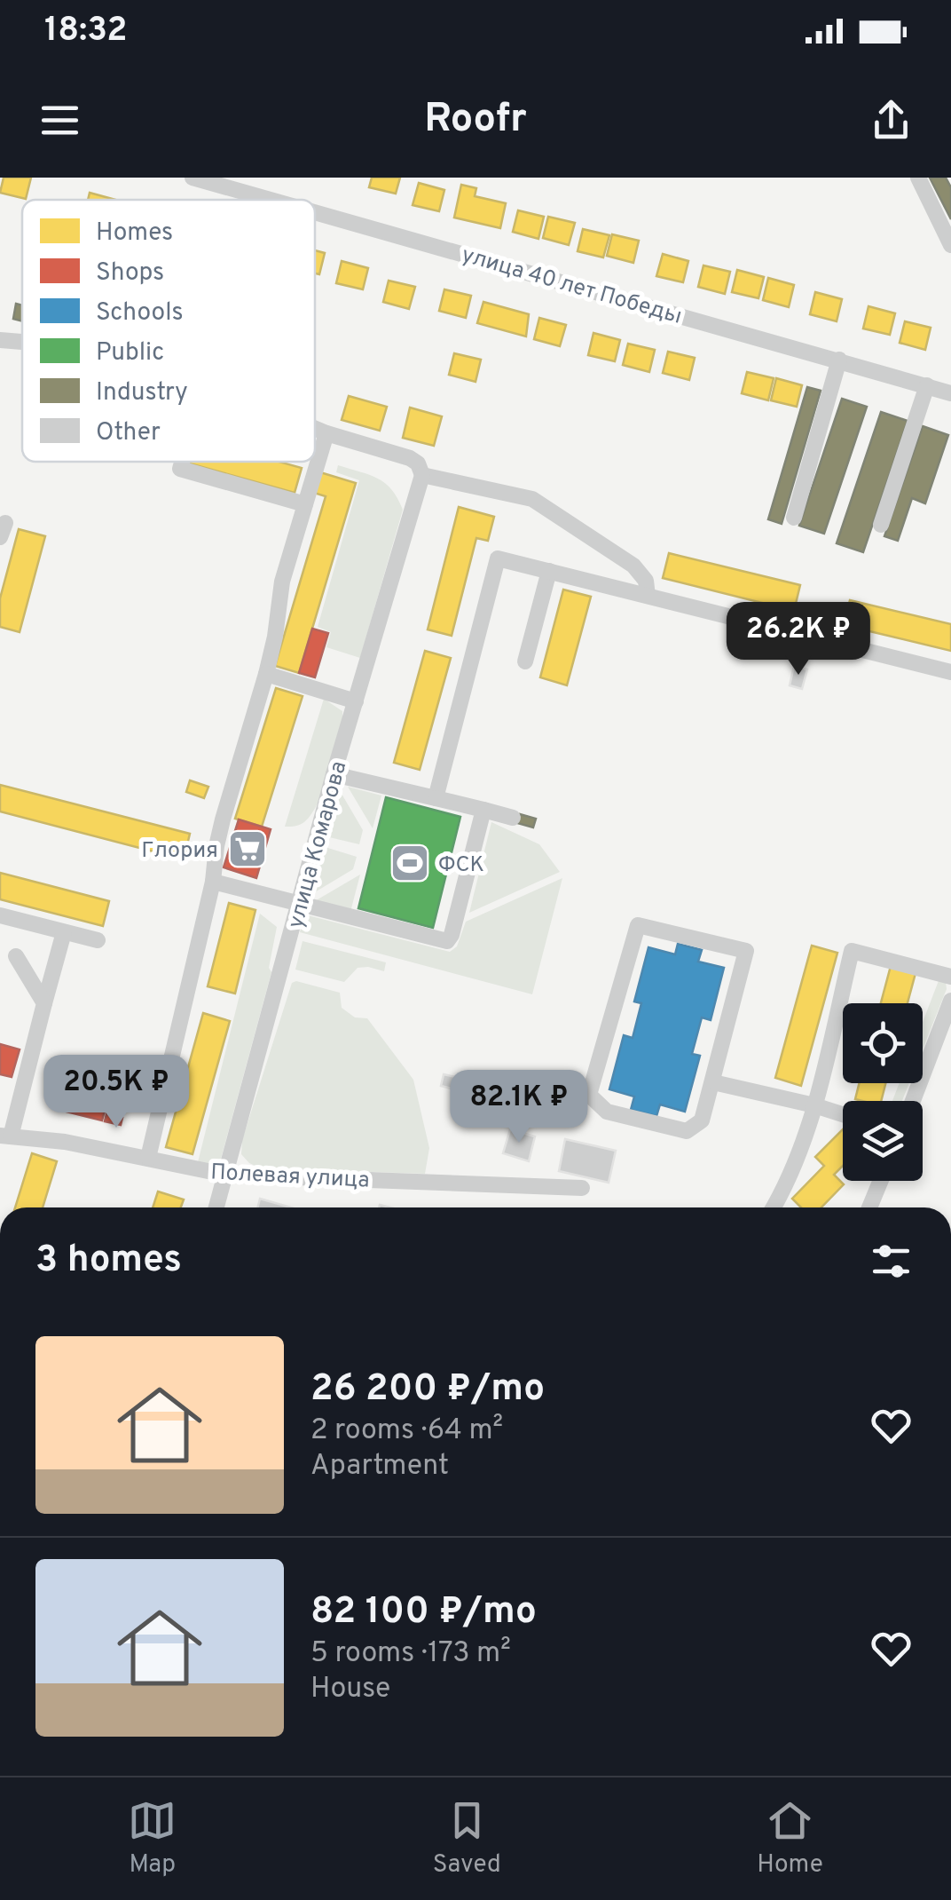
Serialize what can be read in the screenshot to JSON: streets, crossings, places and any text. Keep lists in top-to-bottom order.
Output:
{
  "streets": {
    "street": ["улица 40 лет Победы", "улица Комарова", "Полевая улица"]
  },
  "crossings": [
    ["улица Комарова", "Полевая улица"]
  ],
  "places": {
    "supermarket": ["Глория"],
    "sports": ["ФСК"]
  },
  "legend": [
    "Homes",
    "Shops",
    "Schools",
    "Public",
    "Industry",
    "Other"
  ],
  "page": {
    "status": "18:32",
    "header": "Roofr",
    "price": ["26.2K ₽", "20.5K ₽", "82.1K ₽"],
    "heading": "3 homes",
    "list": [
      {
        "name": "26 200 ₽/mo",
        "note": "2 rooms · 64 m² · Apartment"
      },
      {
        "name": "82 100 ₽/mo",
        "note": "5 rooms · 173 m² · House"
      }
    ],
    "tabs": ["Map", "Saved", "Home"]
  }
}
